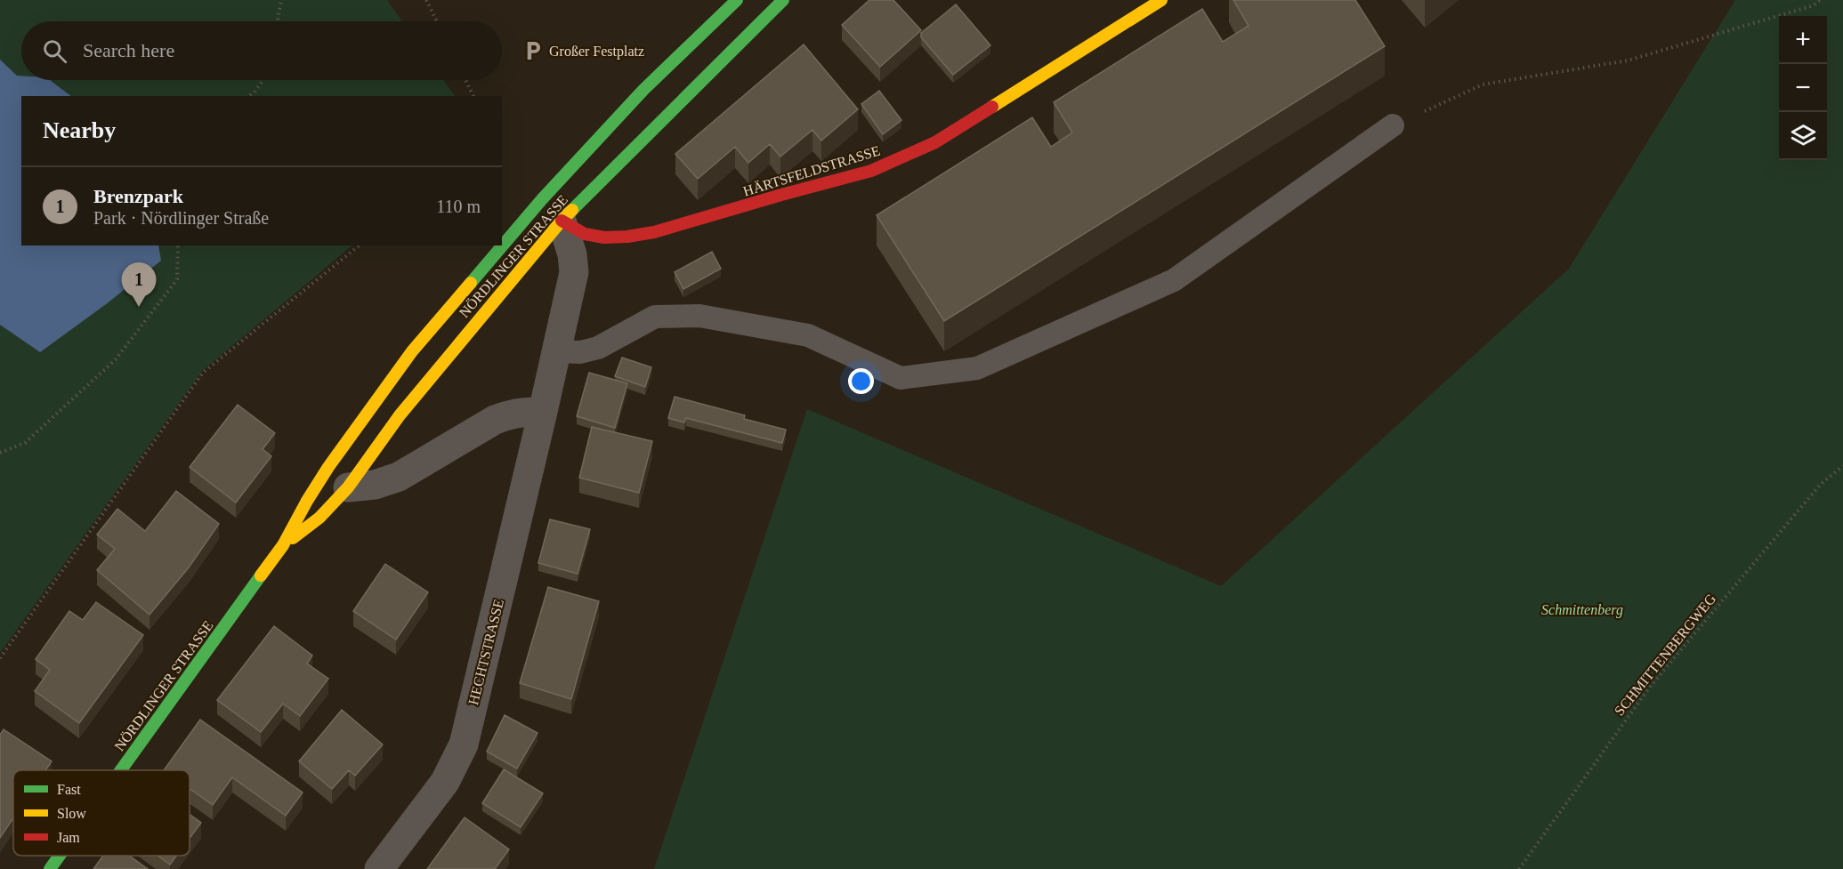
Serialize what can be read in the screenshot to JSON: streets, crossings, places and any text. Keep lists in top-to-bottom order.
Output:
{
  "streets": {
    "main road": ["HÄRTSFELDSTRASSE", "NÖRDLINGER STRASSE"],
    "street": ["HECHTSTRASSE"],
    "path": ["SCHMITTENBERGWEG"]
  },
  "crossings": [
    ["HÄRTSFELDSTRASSE", "NÖRDLINGER STRASSE"],
    ["HÄRTSFELDSTRASSE", "HECHTSTRASSE"],
    ["NÖRDLINGER STRASSE", "HECHTSTRASSE"]
  ],
  "parks": ["Schmittenberg"],
  "places": {
    "parking": ["Großer Festplatz"]
  },
  "legend": ["Fast", "Slow", "Jam"],
  "page": {
    "map_buttons": ["+", "−"],
    "search": "Search here",
    "heading": "Nearby",
    "list": [
      {
        "mark": "1",
        "name": "Brenzpark",
        "note": "Park · Nördlinger Straße",
        "value": "110 m"
      }
    ],
    "pins": "1"
  }
}
